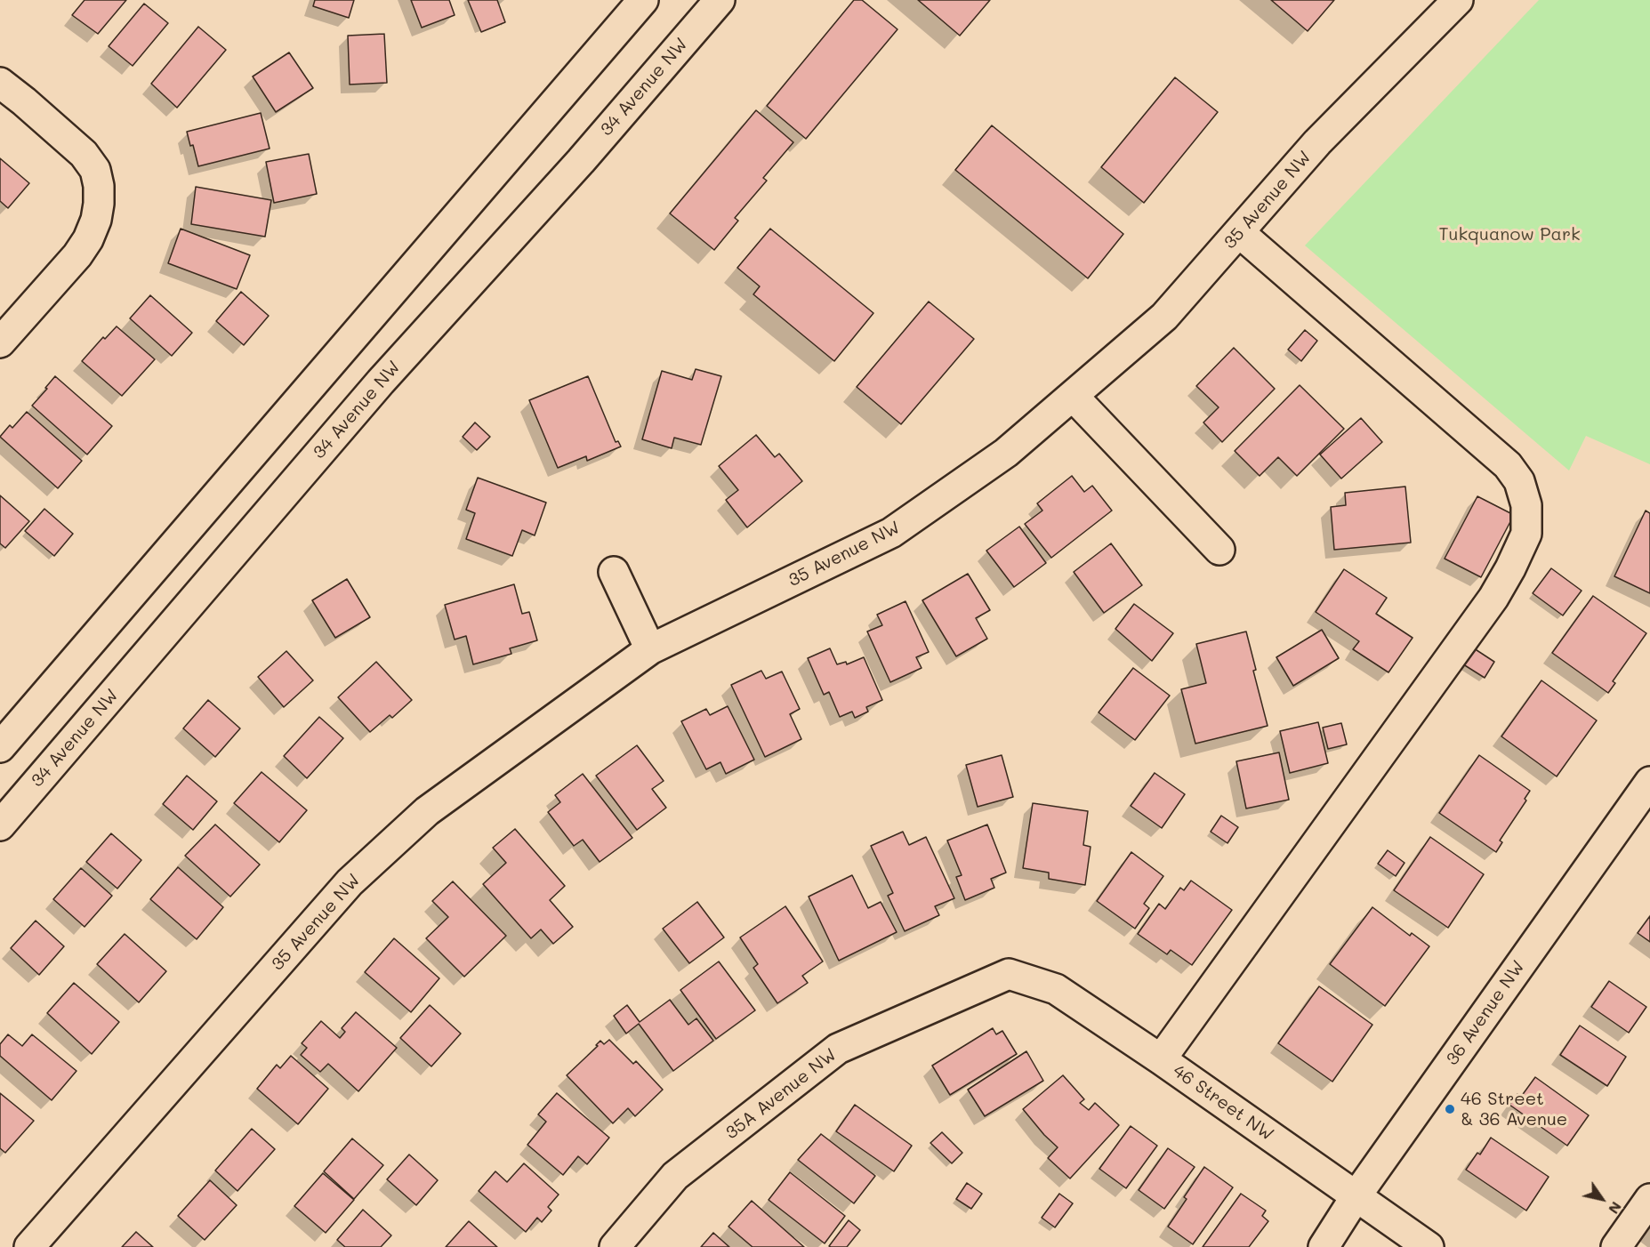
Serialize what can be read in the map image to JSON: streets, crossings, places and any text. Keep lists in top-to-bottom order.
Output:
{
  "streets": {
    "street": [
      "34 Avenue NW",
      "35 Avenue NW",
      "36 Avenue NW",
      "35A Avenue NW",
      "46 Street NW"
    ]
  },
  "crossings": [
    ["36 Avenue NW", "46 Street NW"],
    ["35A Avenue NW", "46 Street NW"]
  ],
  "parks": ["Tukquanow Park"],
  "places": ["46 Street & 36 Avenue"],
  "north": "bottom right"
}
